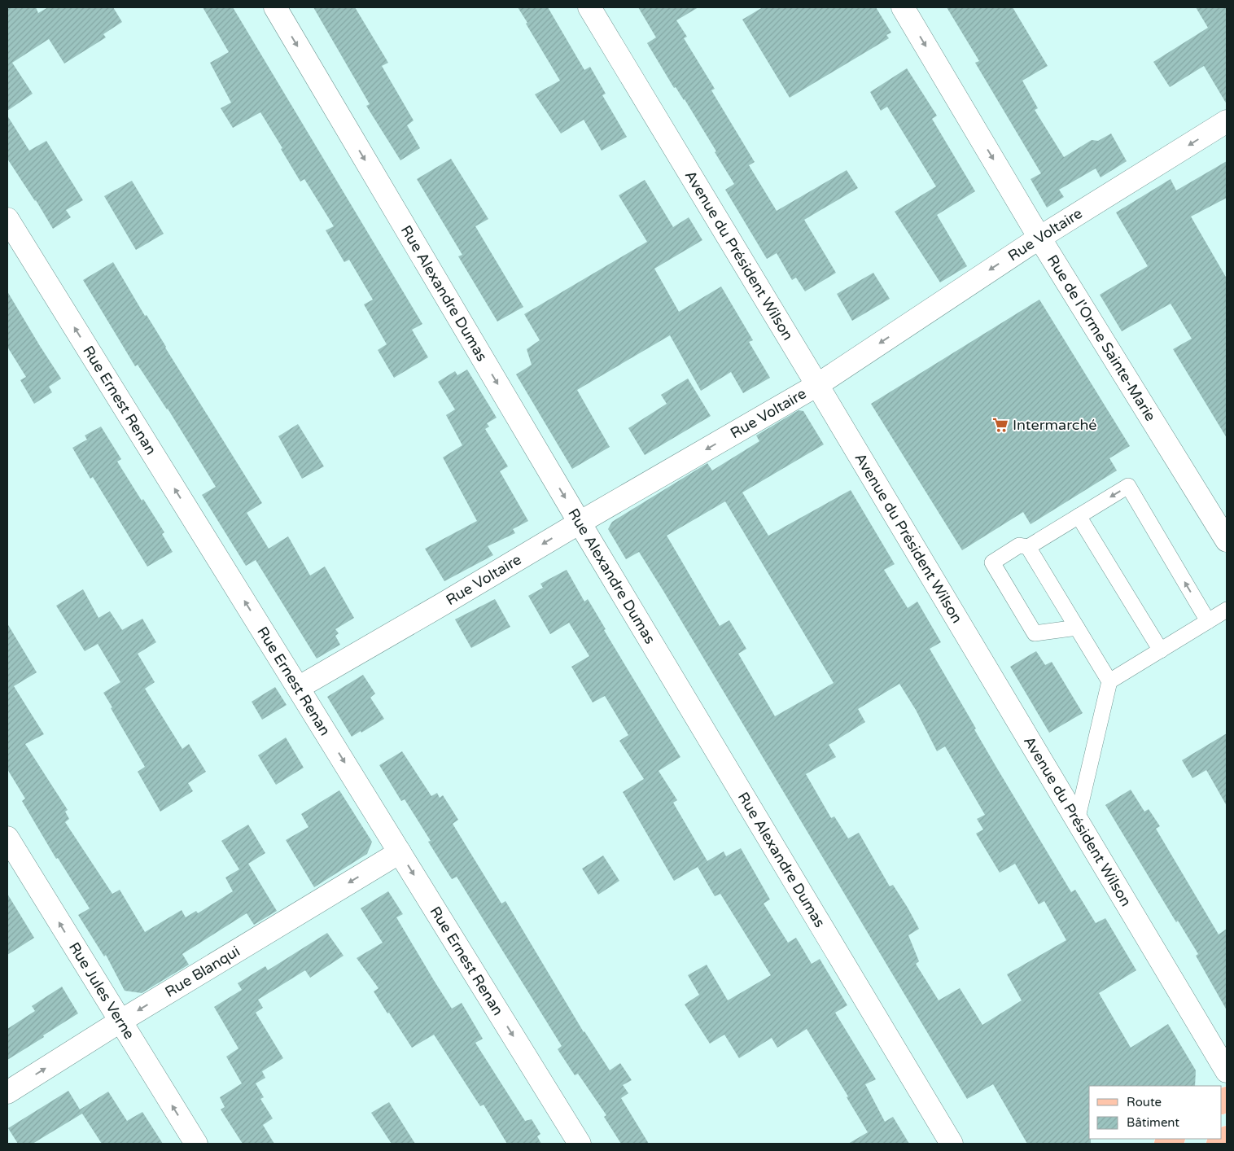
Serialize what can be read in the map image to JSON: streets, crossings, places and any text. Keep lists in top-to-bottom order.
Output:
{
  "streets": {
    "street": [
      "Rue Voltaire",
      "Avenue du Président Wilson",
      "Rue Alexandre Dumas",
      "Rue de l'Orme Sainte-Marie",
      "Rue Ernest Renan",
      "Rue Blanqui",
      "Rue Jules Verne"
    ]
  },
  "crossings": [
    ["Rue Voltaire", "Avenue du Président Wilson"],
    ["Rue Voltaire", "Rue Alexandre Dumas"],
    ["Rue Voltaire", "Rue de l'Orme Sainte-Marie"],
    ["Rue Voltaire", "Rue Ernest Renan"],
    ["Rue Ernest Renan", "Rue Blanqui"],
    ["Rue Blanqui", "Rue Jules Verne"]
  ],
  "one_way": [
    "Rue Voltaire",
    "Rue Alexandre Dumas",
    "Rue de l'Orme Sainte-Marie",
    "Rue Jules Verne"
  ],
  "places": {
    "supermarket": ["Intermarché"]
  },
  "legend": ["Route", "Bâtiment"]
}
